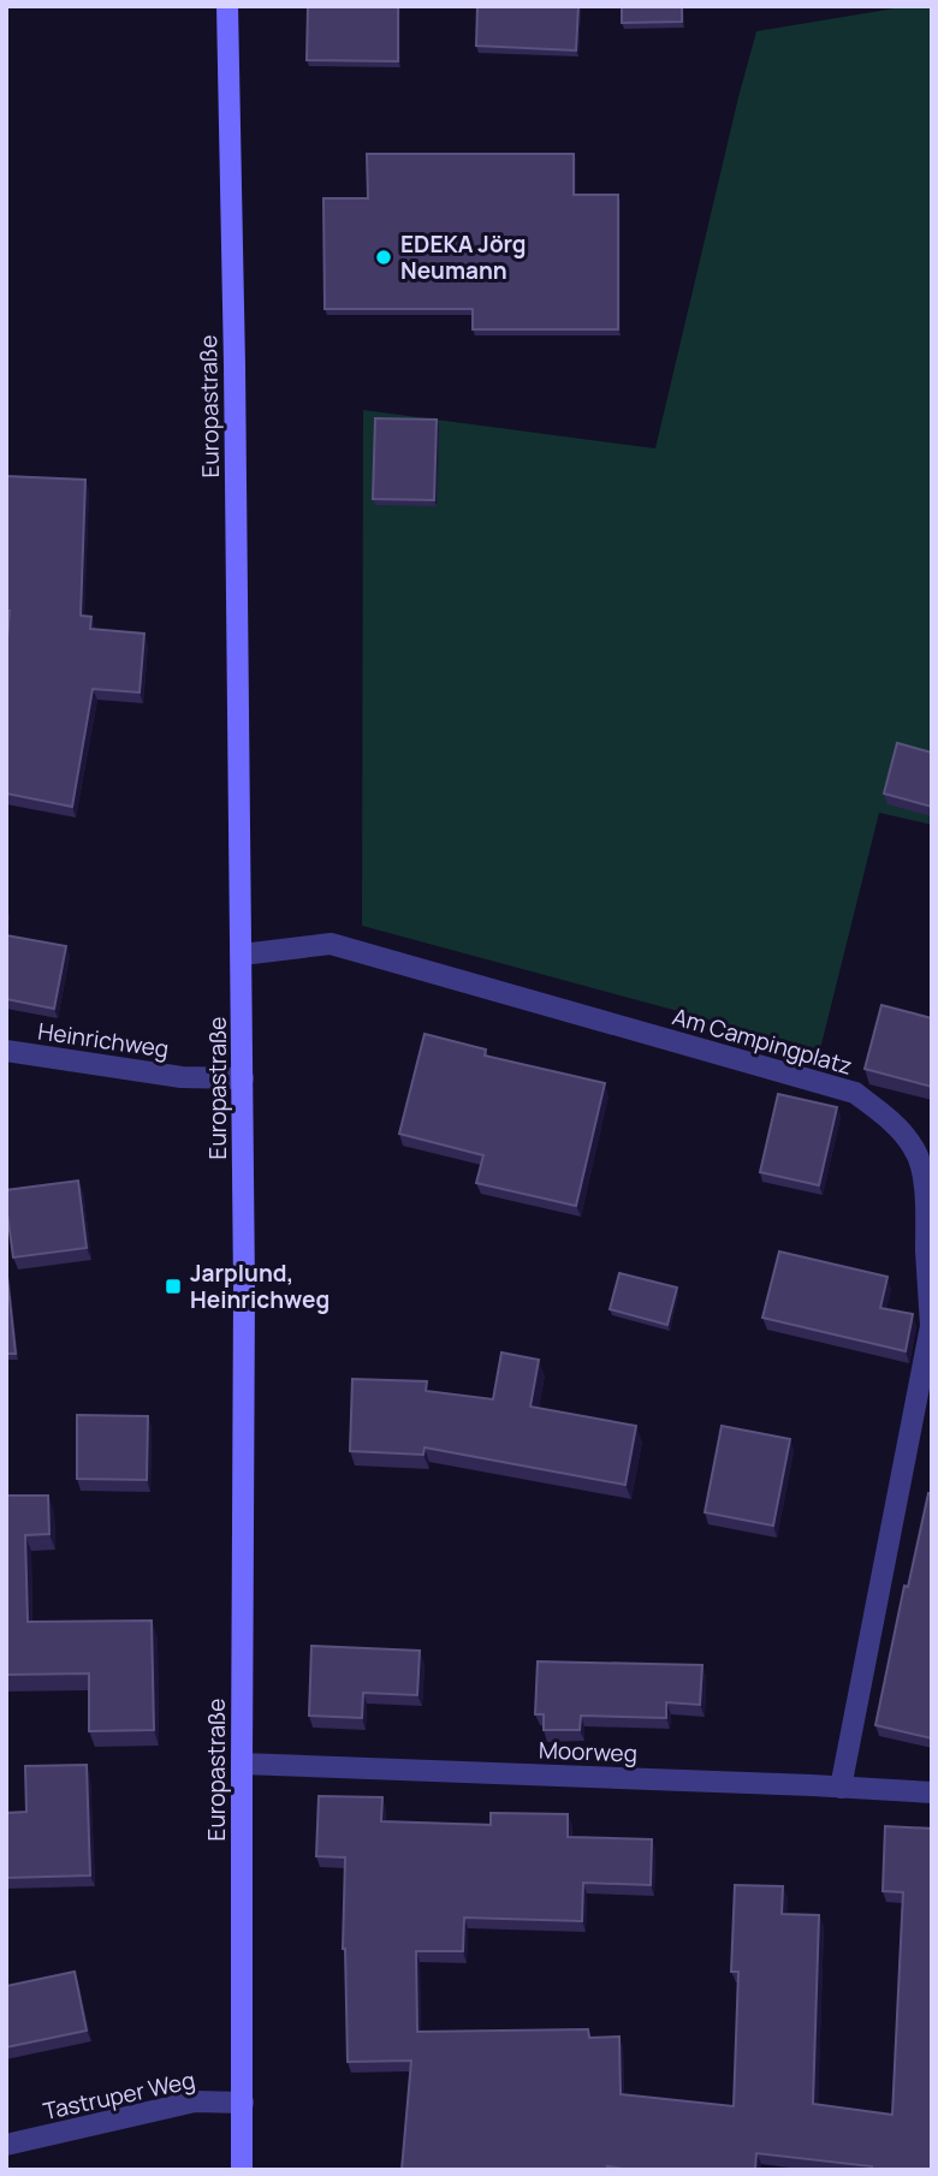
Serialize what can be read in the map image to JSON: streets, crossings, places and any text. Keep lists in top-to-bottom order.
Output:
{
  "streets": {
    "main road": ["Europastraße"],
    "street": [
      "Heinrichweg",
      "Am Campingplatz",
      "Moorweg",
      "Tastruper Weg"
    ]
  },
  "crossings": [
    ["Europastraße", "Heinrichweg"],
    ["Europastraße", "Am Campingplatz"],
    ["Europastraße", "Moorweg"],
    ["Europastraße", "Tastruper Weg"],
    ["Am Campingplatz", "Moorweg"]
  ],
  "places": {
    "other": ["EDEKA Jörg Neumann"],
    "transit": ["Jarplund, Heinrichweg"]
  }
}
